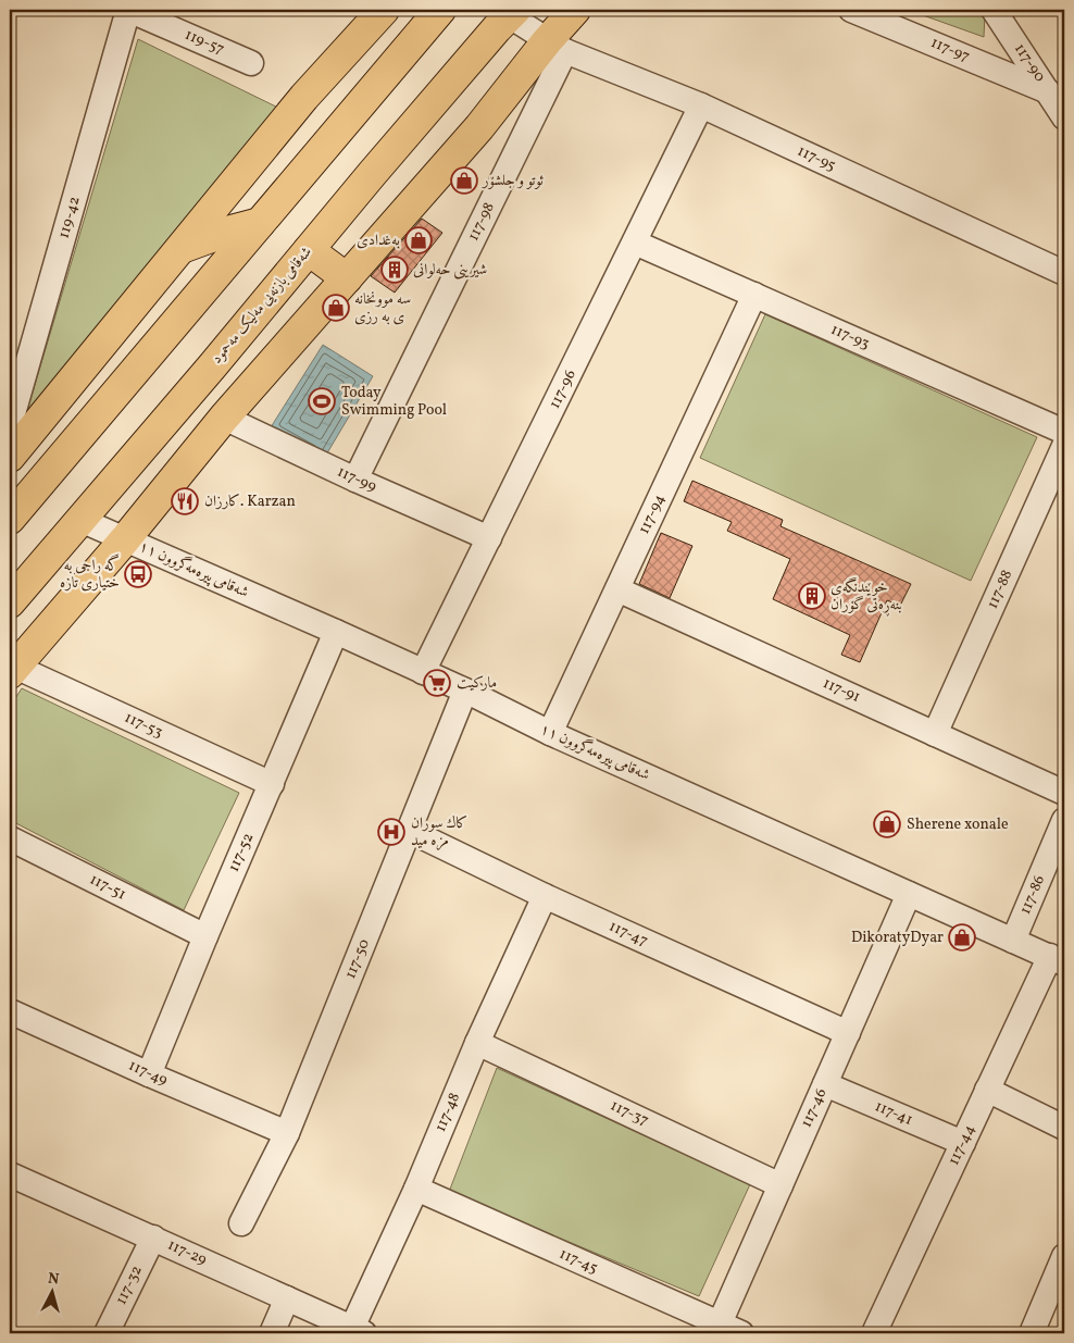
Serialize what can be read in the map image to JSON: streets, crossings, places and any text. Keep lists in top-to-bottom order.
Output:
{
  "streets": {
    "main road": ["شەقامی بازنەیی مەلیک مەحمود"],
    "street": [
      "119-57",
      "117-97",
      "117-90",
      "117-95",
      "119-42",
      "117-98",
      "117-93",
      "117-96",
      "117-99",
      "117-94",
      "شەقامی پیرەمەگروون ١١",
      "117-88",
      "117-91",
      "117-53",
      "117-52",
      "117-51",
      "117-86",
      "117-47",
      "117-50",
      "117-49",
      "117-46",
      "117-48",
      "117-37",
      "117-41",
      "117-44",
      "117-29",
      "117-45",
      "117-32"
    ]
  },
  "crossings": [
    ["119-57", "119-42"],
    ["117-97", "117-90"],
    ["117-95", "117-98"],
    ["117-95", "117-96"],
    ["117-98", "117-99"],
    ["شەقامی بازنەیی مەلیک مەحمود", "شەقامی پیرەمەگروون ١١"],
    ["117-93", "117-96"],
    ["117-93", "117-94"],
    ["117-96", "117-99"],
    ["117-96", "شەقامی پیرەمەگروون ١١"],
    ["117-94", "شەقامی پیرەمەگروون ١١"],
    ["117-94", "117-91"],
    ["شەقامی پیرەمەگروون ١١", "117-52"],
    ["شەقامی پیرەمەگروون ١١", "117-86"],
    ["شەقامی پیرەمەگروون ١١", "117-50"],
    ["شەقامی پیرەمەگروون ١١", "117-46"],
    ["شەقامی پیرەمەگروون ١١", "117-44"],
    ["117-88", "117-91"],
    ["117-53", "117-52"],
    ["117-52", "117-51"],
    ["117-52", "117-49"],
    ["117-47", "117-50"],
    ["117-47", "117-46"],
    ["117-47", "117-48"],
    ["117-50", "117-49"],
    ["117-46", "117-37"],
    ["117-46", "117-41"],
    ["117-46", "117-45"],
    ["117-48", "117-37"],
    ["117-48", "117-29"],
    ["117-48", "117-45"],
    ["117-41", "117-44"],
    ["117-29", "117-32"]
  ],
  "places": {
    "shop": [
      "ئوتو و جلشۆر",
      "بەغدادی",
      "سه موونخانه ی به رزی",
      "Sherene xonale",
      "DikoratyDyar"
    ],
    "building": ["شیرینی ‌حەلوانی", "خوێندنگەی بنەڕەتی گۆران"],
    "sports": ["Today Swimming Pool"],
    "restaurant": ["کارزان. Karzan"],
    "bus stop": ["گه راجی به ختيارى تازه"],
    "supermarket": ["ماركيت"],
    "hospital": ["كاك سوران مزه ميد"]
  },
  "north": "top"
}
